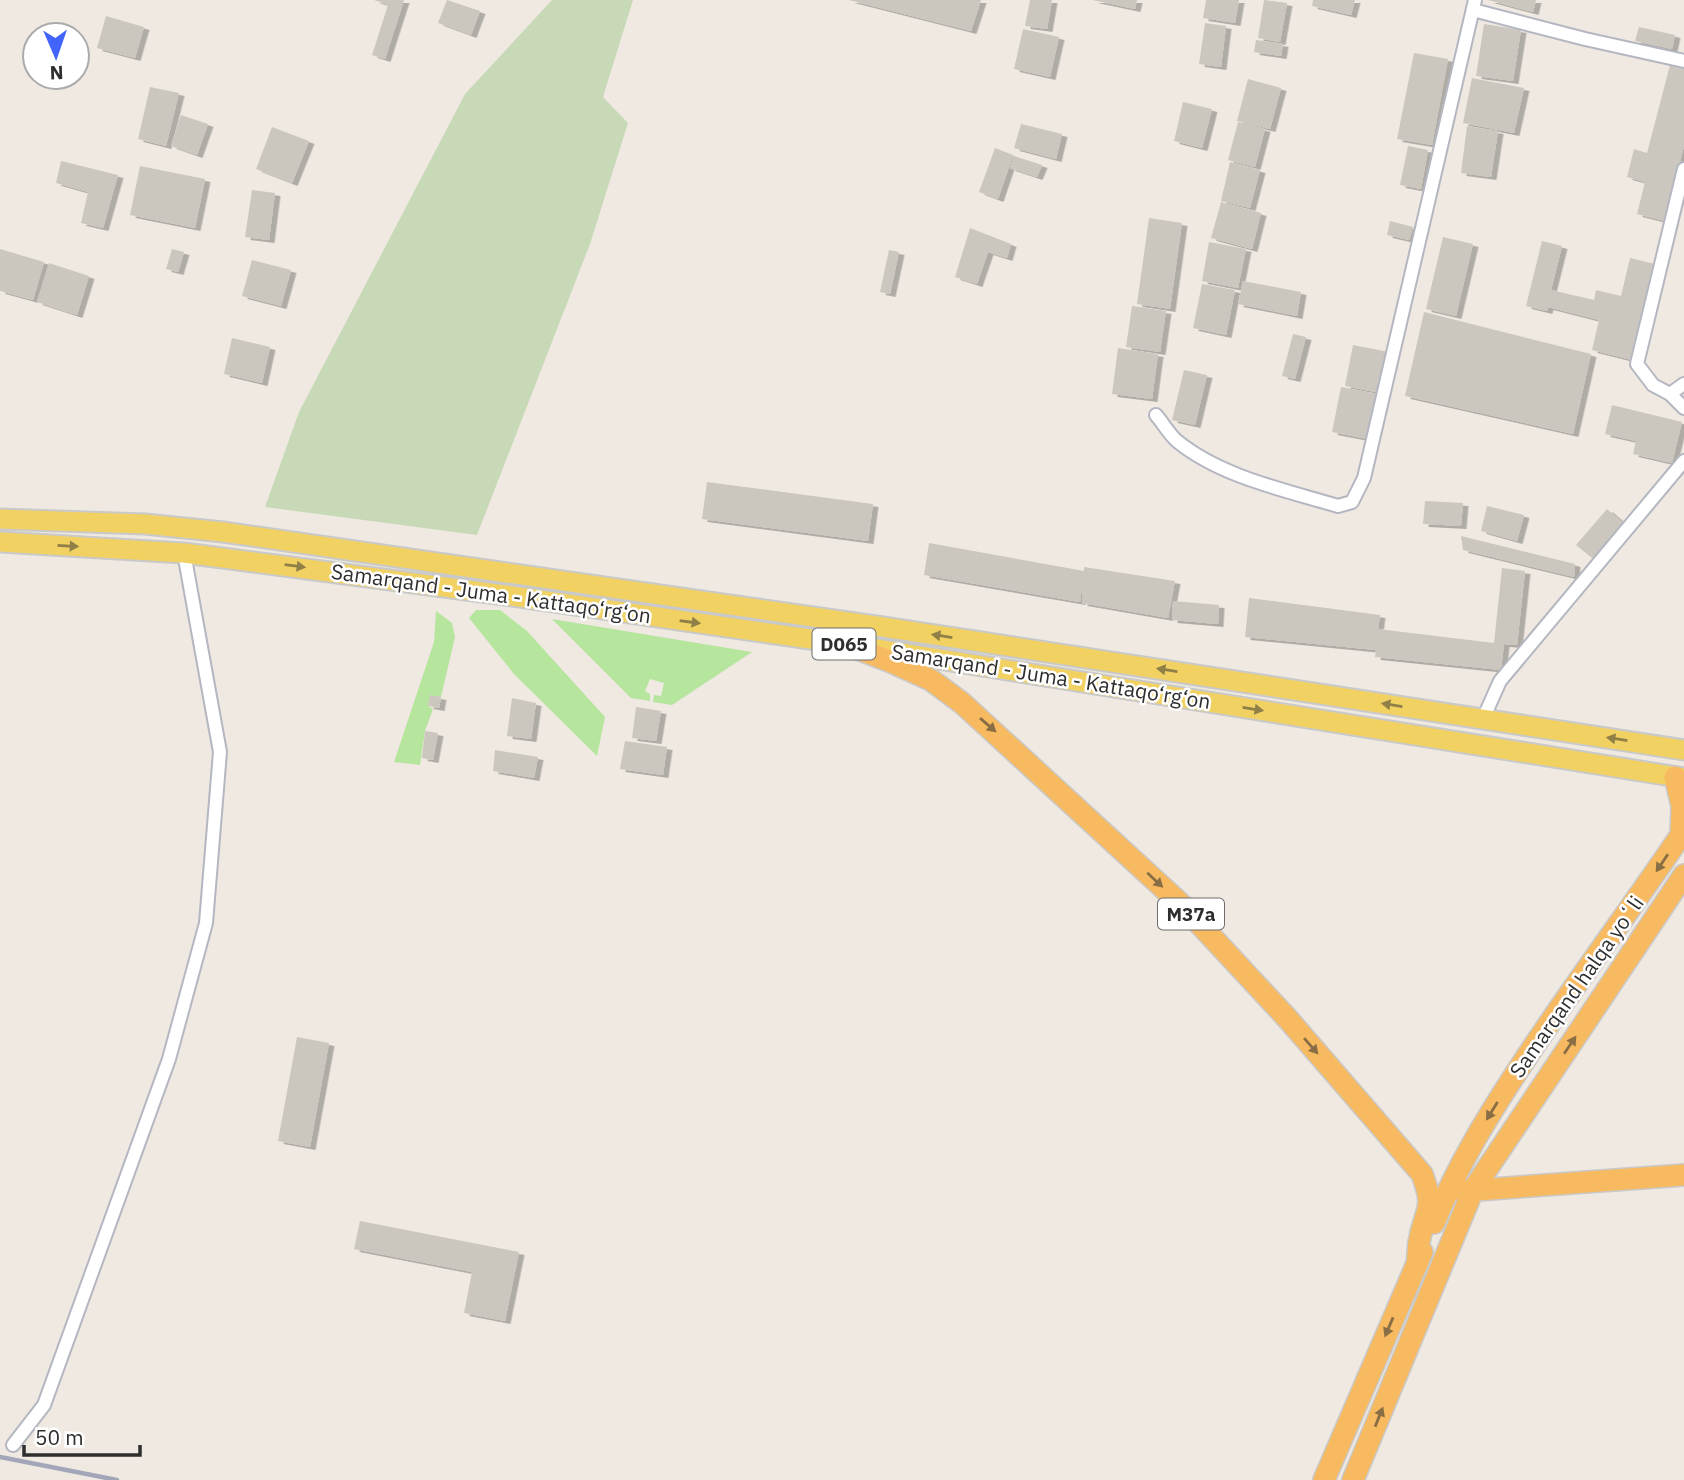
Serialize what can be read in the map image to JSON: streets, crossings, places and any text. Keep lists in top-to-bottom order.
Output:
{
  "streets": {
    "highway": ["M37a", "Samarqand halqa yoʻli"],
    "main road": ["Samarqand - Juma - Kattaqo‘rg‘on", "D065"]
  },
  "crossings": [
    ["Samarqand - Juma - Kattaqo‘rg‘on", "M37a"],
    ["Samarqand - Juma - Kattaqo‘rg‘on", "Samarqand halqa yoʻli"],
    ["M37a", "Samarqand halqa yoʻli"]
  ],
  "scale_bar": "50 m",
  "north": "bottom"
}
